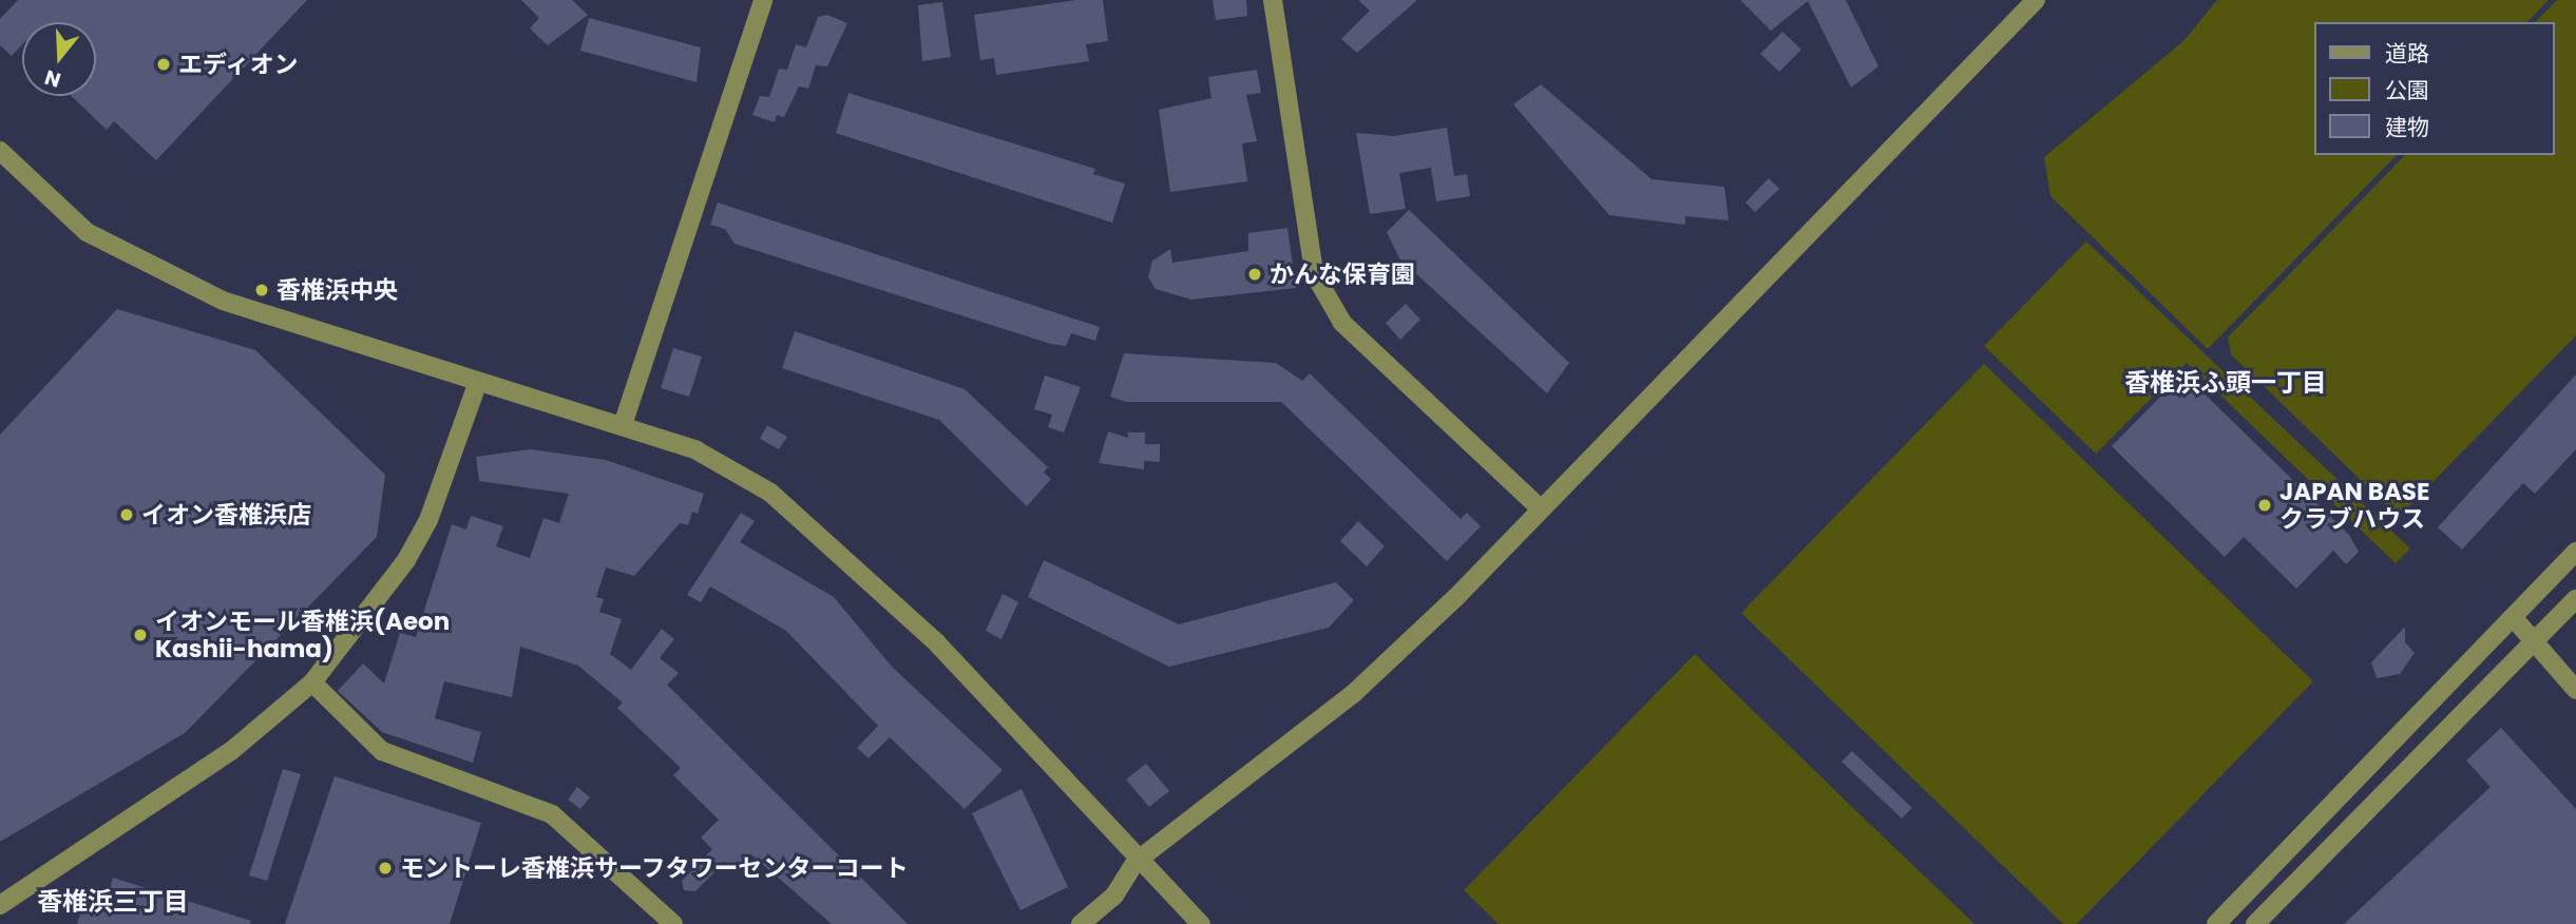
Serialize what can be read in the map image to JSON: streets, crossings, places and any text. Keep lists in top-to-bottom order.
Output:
{
  "districts": ["香椎浜ふ頭一丁目", "香椎浜三丁目"],
  "places": [
    "エディオン",
    "かんな保育園",
    "香椎浜中央",
    "JAPAN BASE クラブハウス",
    "イオン香椎浜店",
    "イオンモール香椎浜(Aeon Kashii-hama)",
    "モントーレ香椎浜サーフタワーセンターコート"
  ],
  "legend": ["道路", "公園", "建物"],
  "north": "bottom"
}
